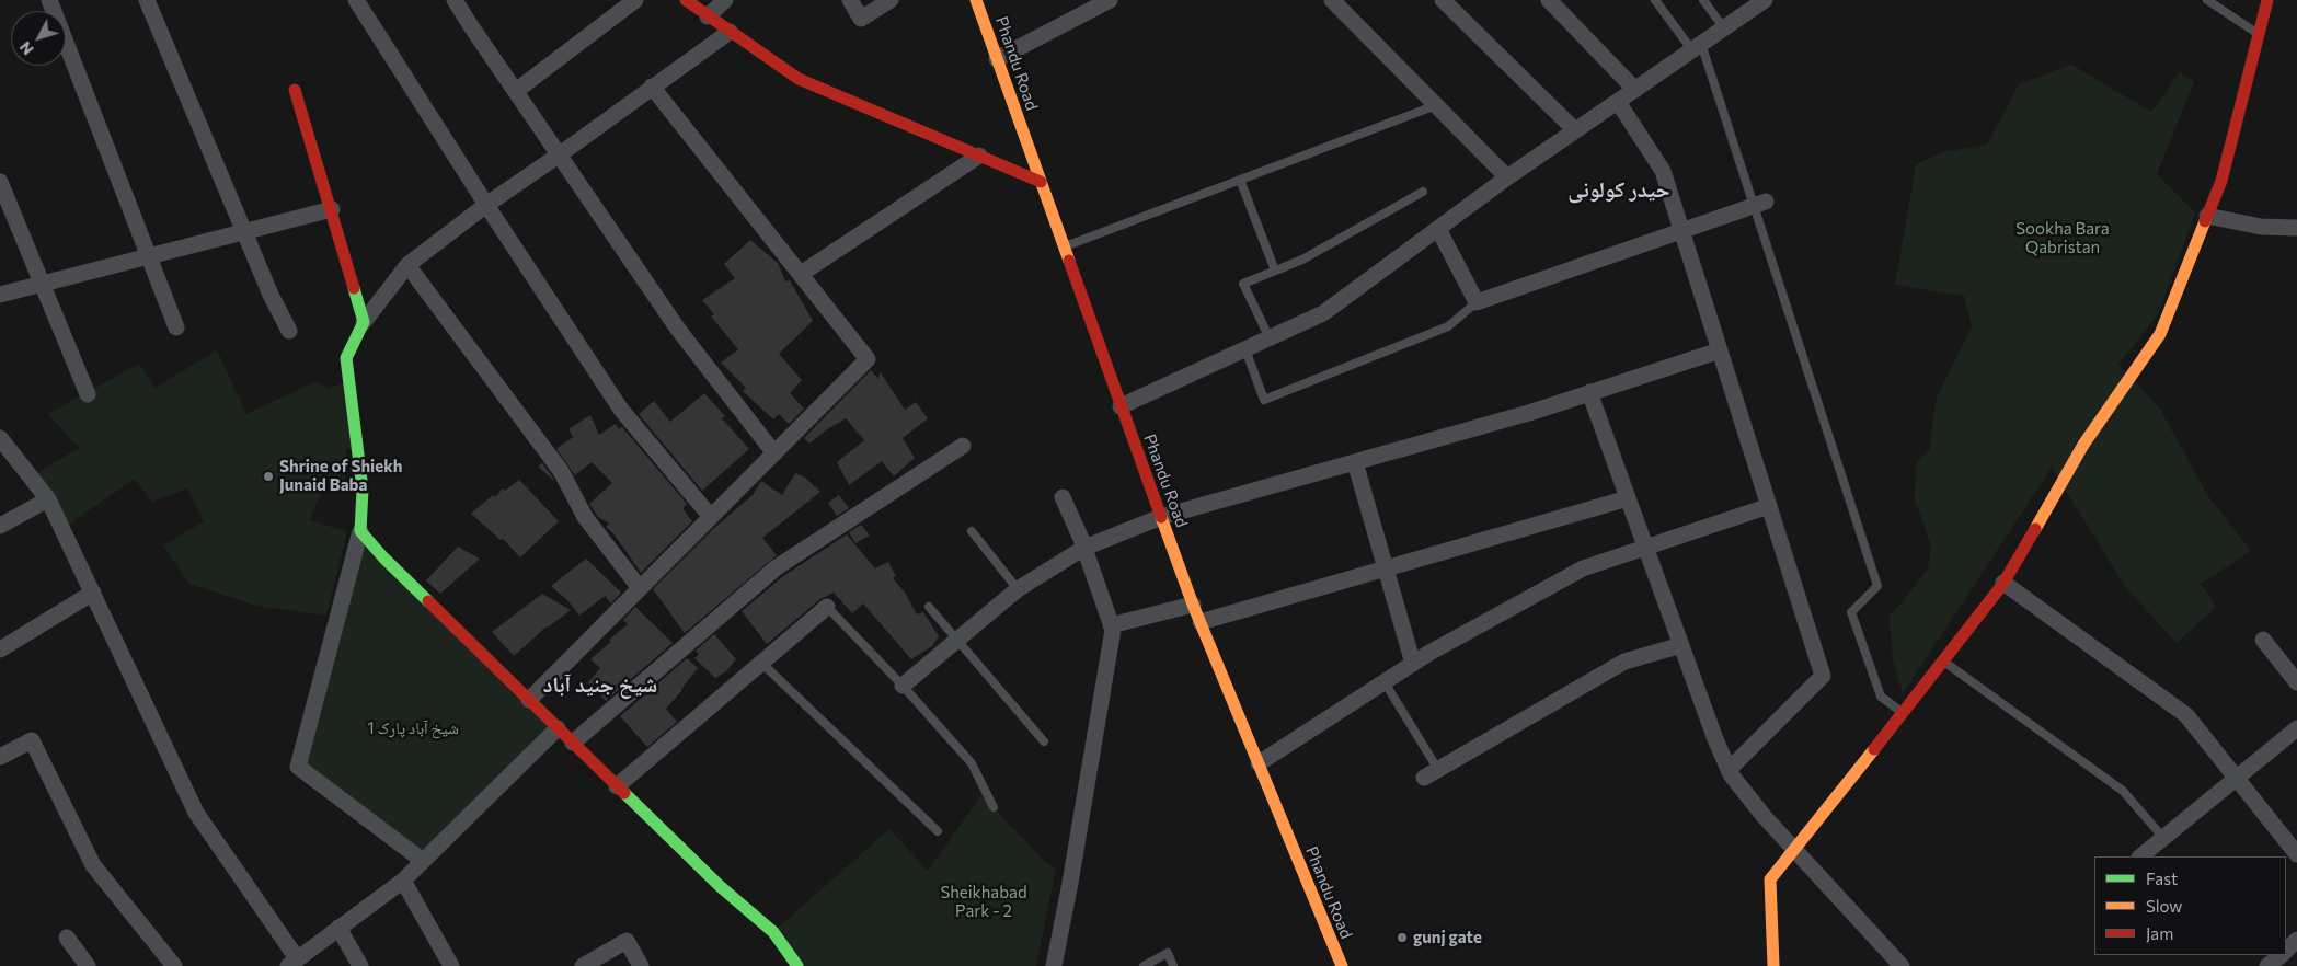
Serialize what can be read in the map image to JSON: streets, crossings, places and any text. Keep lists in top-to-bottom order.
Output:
{
  "streets": {
    "main road": ["Phandu Road"]
  },
  "districts": ["حیدر کولونی", "شیخ جنید آباد"],
  "parks": ["Sookha Bara Qabristan", "شیخ آباد پارک 1", "Sheikhabad Park - 2"],
  "places": ["Shrine of Shiekh Junaid Baba", "gunj gate"],
  "legend": ["Fast", "Slow", "Jam"],
  "north": "bottom left"
}
